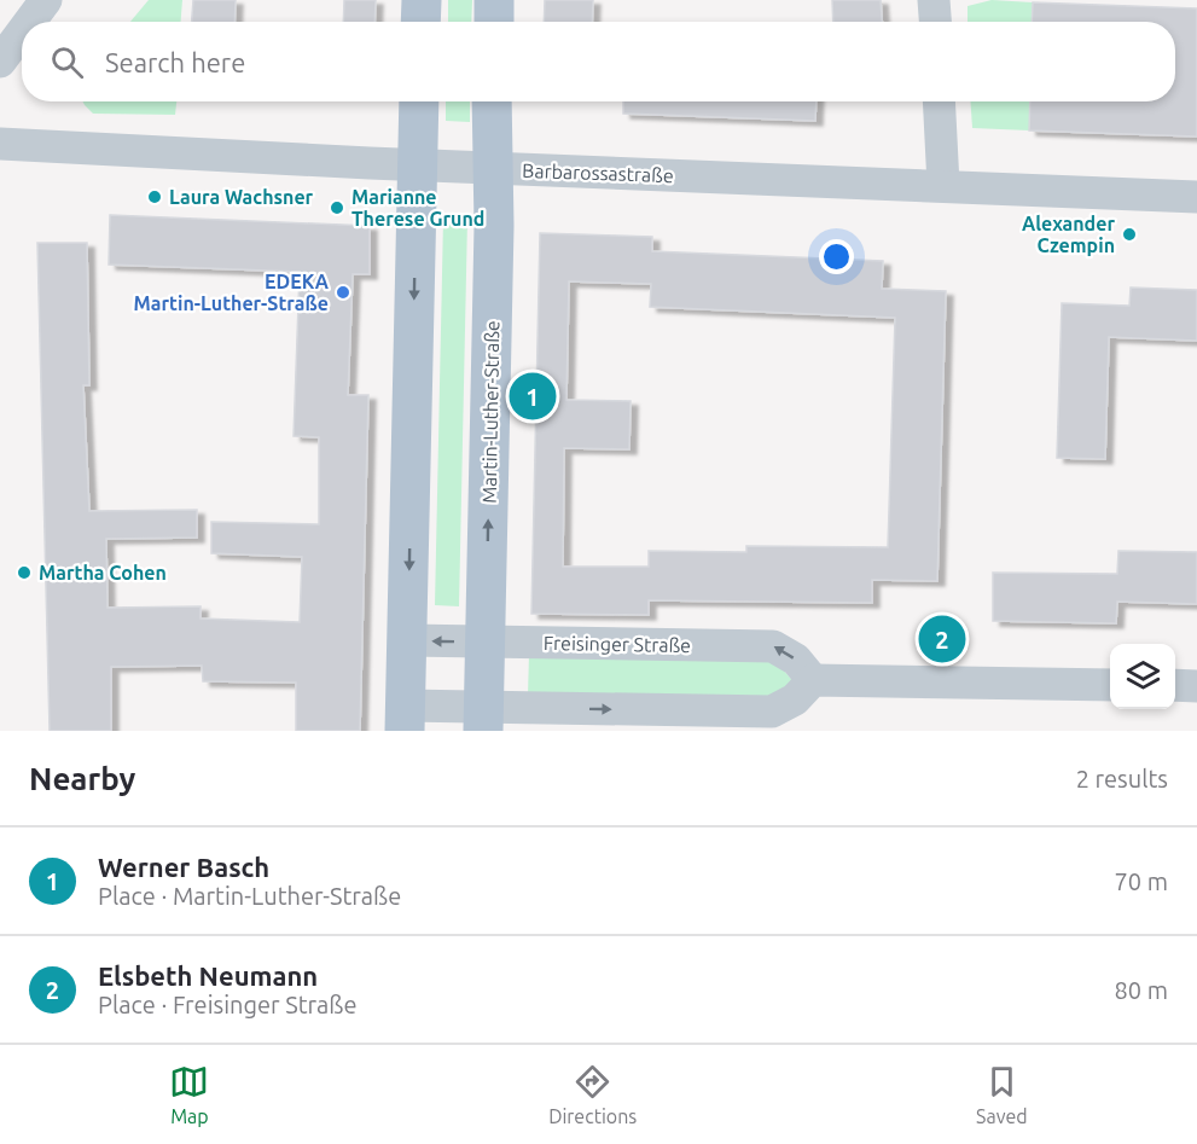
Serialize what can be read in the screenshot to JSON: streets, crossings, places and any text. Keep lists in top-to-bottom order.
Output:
{
  "streets": {
    "main road": ["Martin-Luther-Straße"],
    "street": ["Barbarossastraße", "Freisinger Straße"]
  },
  "crossings": [
    ["Barbarossastraße", "Martin-Luther-Straße"],
    ["Martin-Luther-Straße", "Freisinger Straße"]
  ],
  "places": [
    "Laura Wachsner",
    "Marianne Therese Grund",
    "Alexander Czempin",
    "EDEKA Martin-Luther-Straße",
    "Martha Cohen"
  ],
  "page": {
    "search": "Search here",
    "pins": ["1", "2"],
    "heading": ["Nearby", "2 results"],
    "list": [
      {
        "mark": "1",
        "name": "Werner Basch",
        "note": "Place · Martin-Luther-Straße",
        "value": "70 m"
      },
      {
        "mark": "2",
        "name": "Elsbeth Neumann",
        "note": "Place · Freisinger Straße",
        "value": "80 m"
      }
    ],
    "nav": ["Map", "Directions", "Saved"]
  }
}
